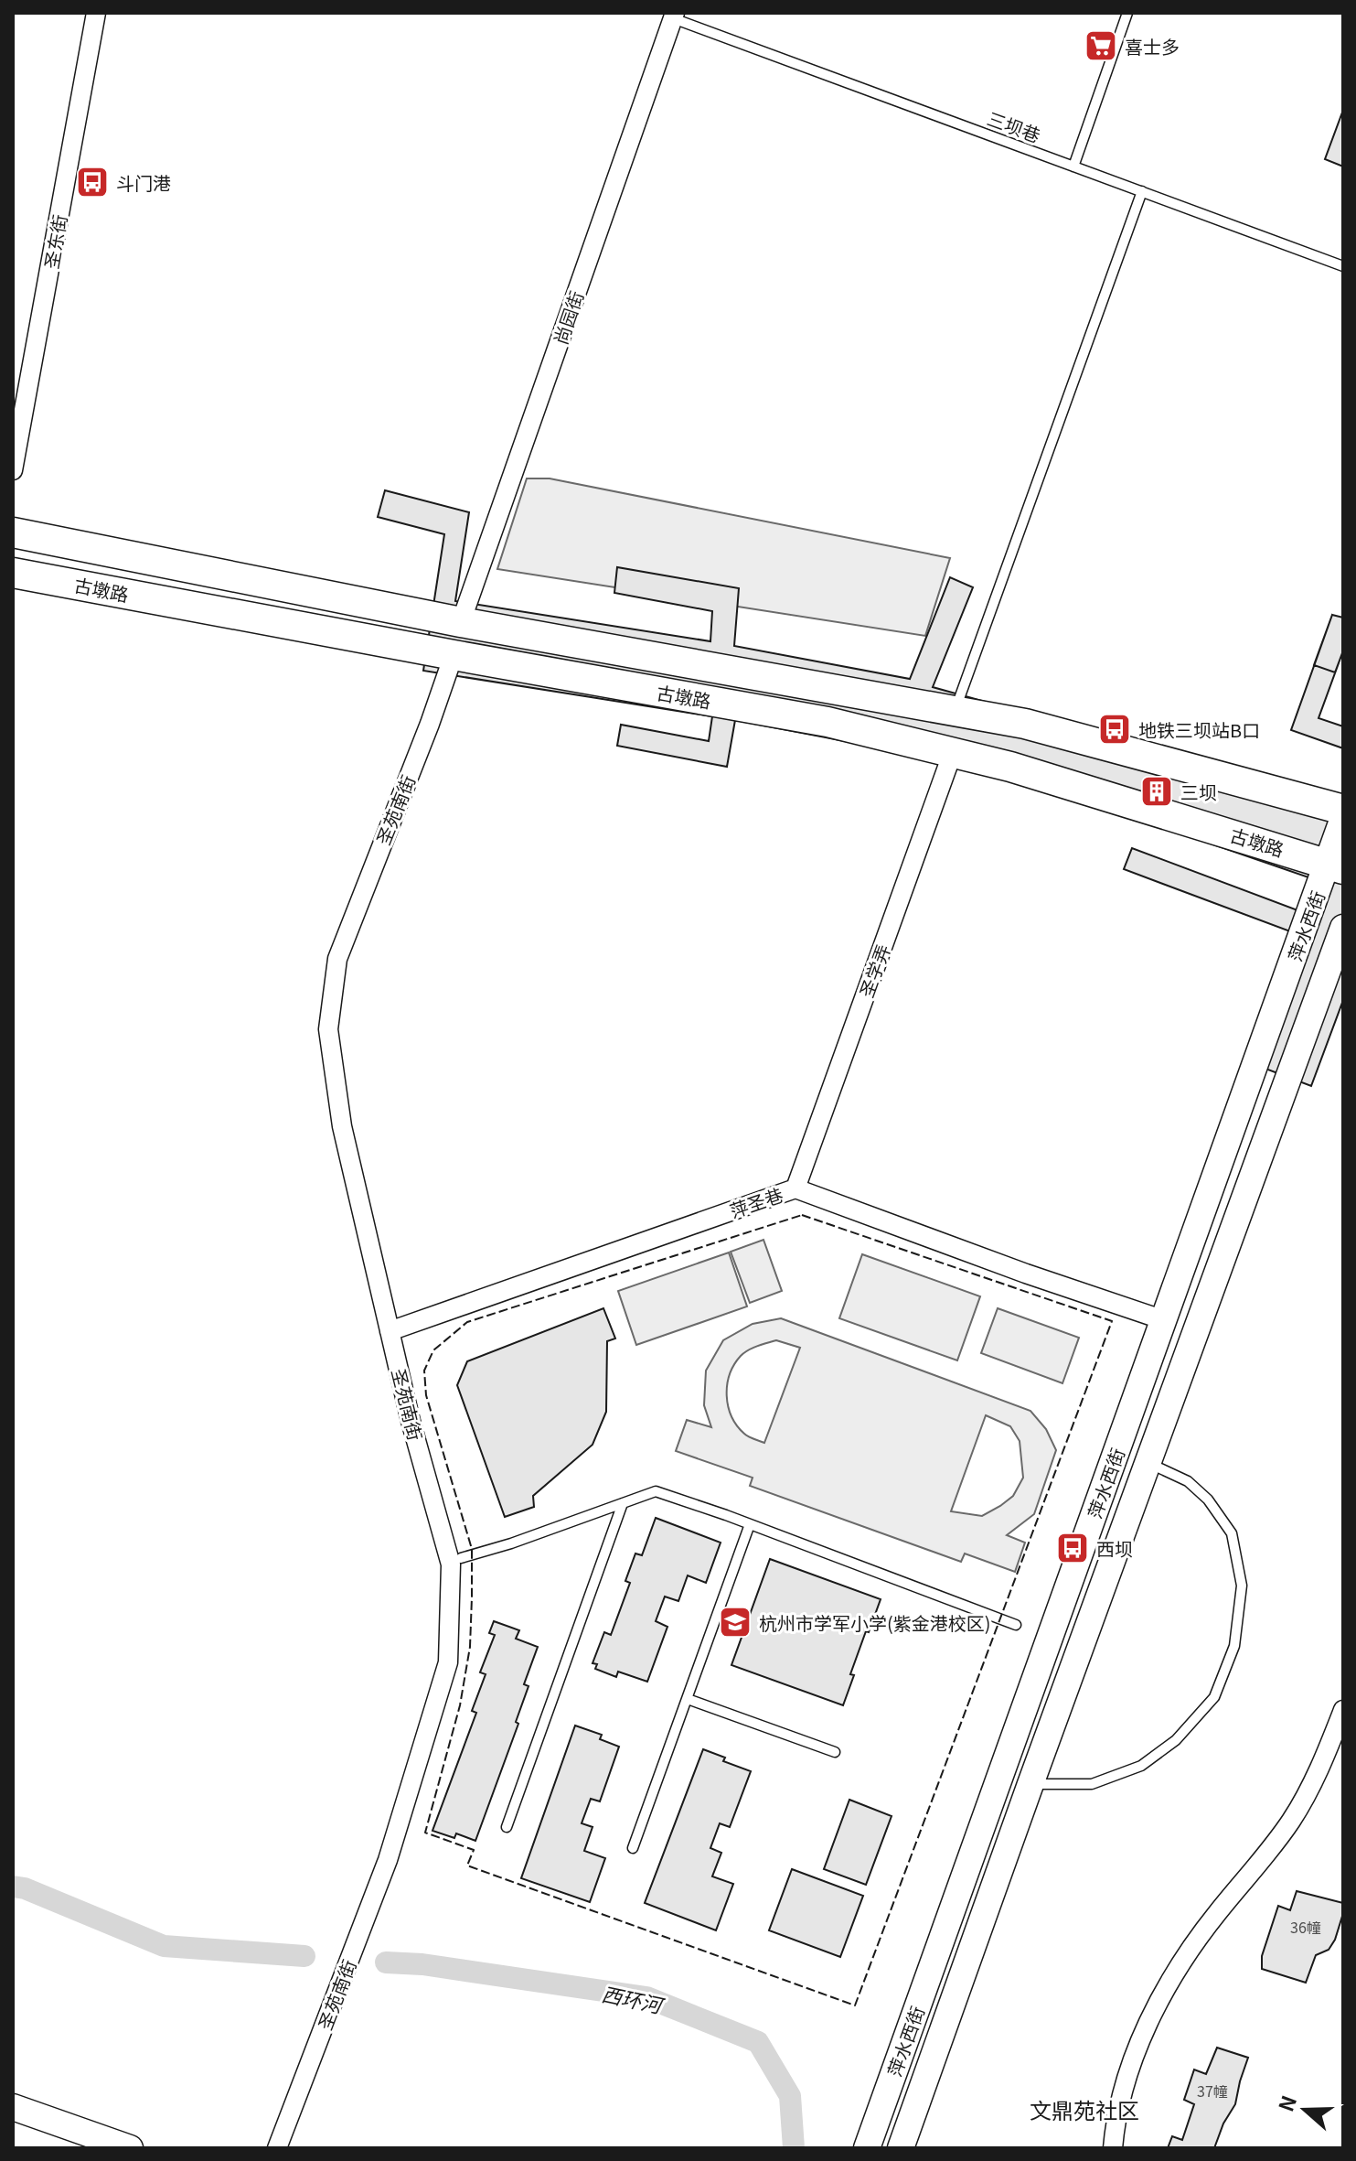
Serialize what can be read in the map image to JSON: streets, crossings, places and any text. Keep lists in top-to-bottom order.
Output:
{
  "streets": {
    "main road": ["古墩路", "萍水西街"],
    "street": [
      "圣东街",
      "尚园街",
      "圣苑南街",
      "圣学弄",
      "萍圣巷"
    ],
    "lane": ["三坝巷"]
  },
  "crossings": [
    ["三坝巷", "尚园街"],
    ["尚园街", "古墩路"],
    ["古墩路", "圣苑南街"],
    ["古墩路", "萍水西街"],
    ["古墩路", "圣学弄"],
    ["圣苑南街", "萍圣巷"],
    ["萍水西街", "萍圣巷"],
    ["圣学弄", "萍圣巷"]
  ],
  "districts": ["文鼎苑社区"],
  "water": ["西环河"],
  "places": {
    "supermarket": ["喜士多"],
    "bus stop": ["斗门港", "地铁三坝站B口", "西坝"],
    "building": ["三坝"],
    "school or university": ["杭州市学军小学(紫金港校区)"]
  },
  "house_numbers": ["36幢", "37幢"],
  "north": "left"
}
